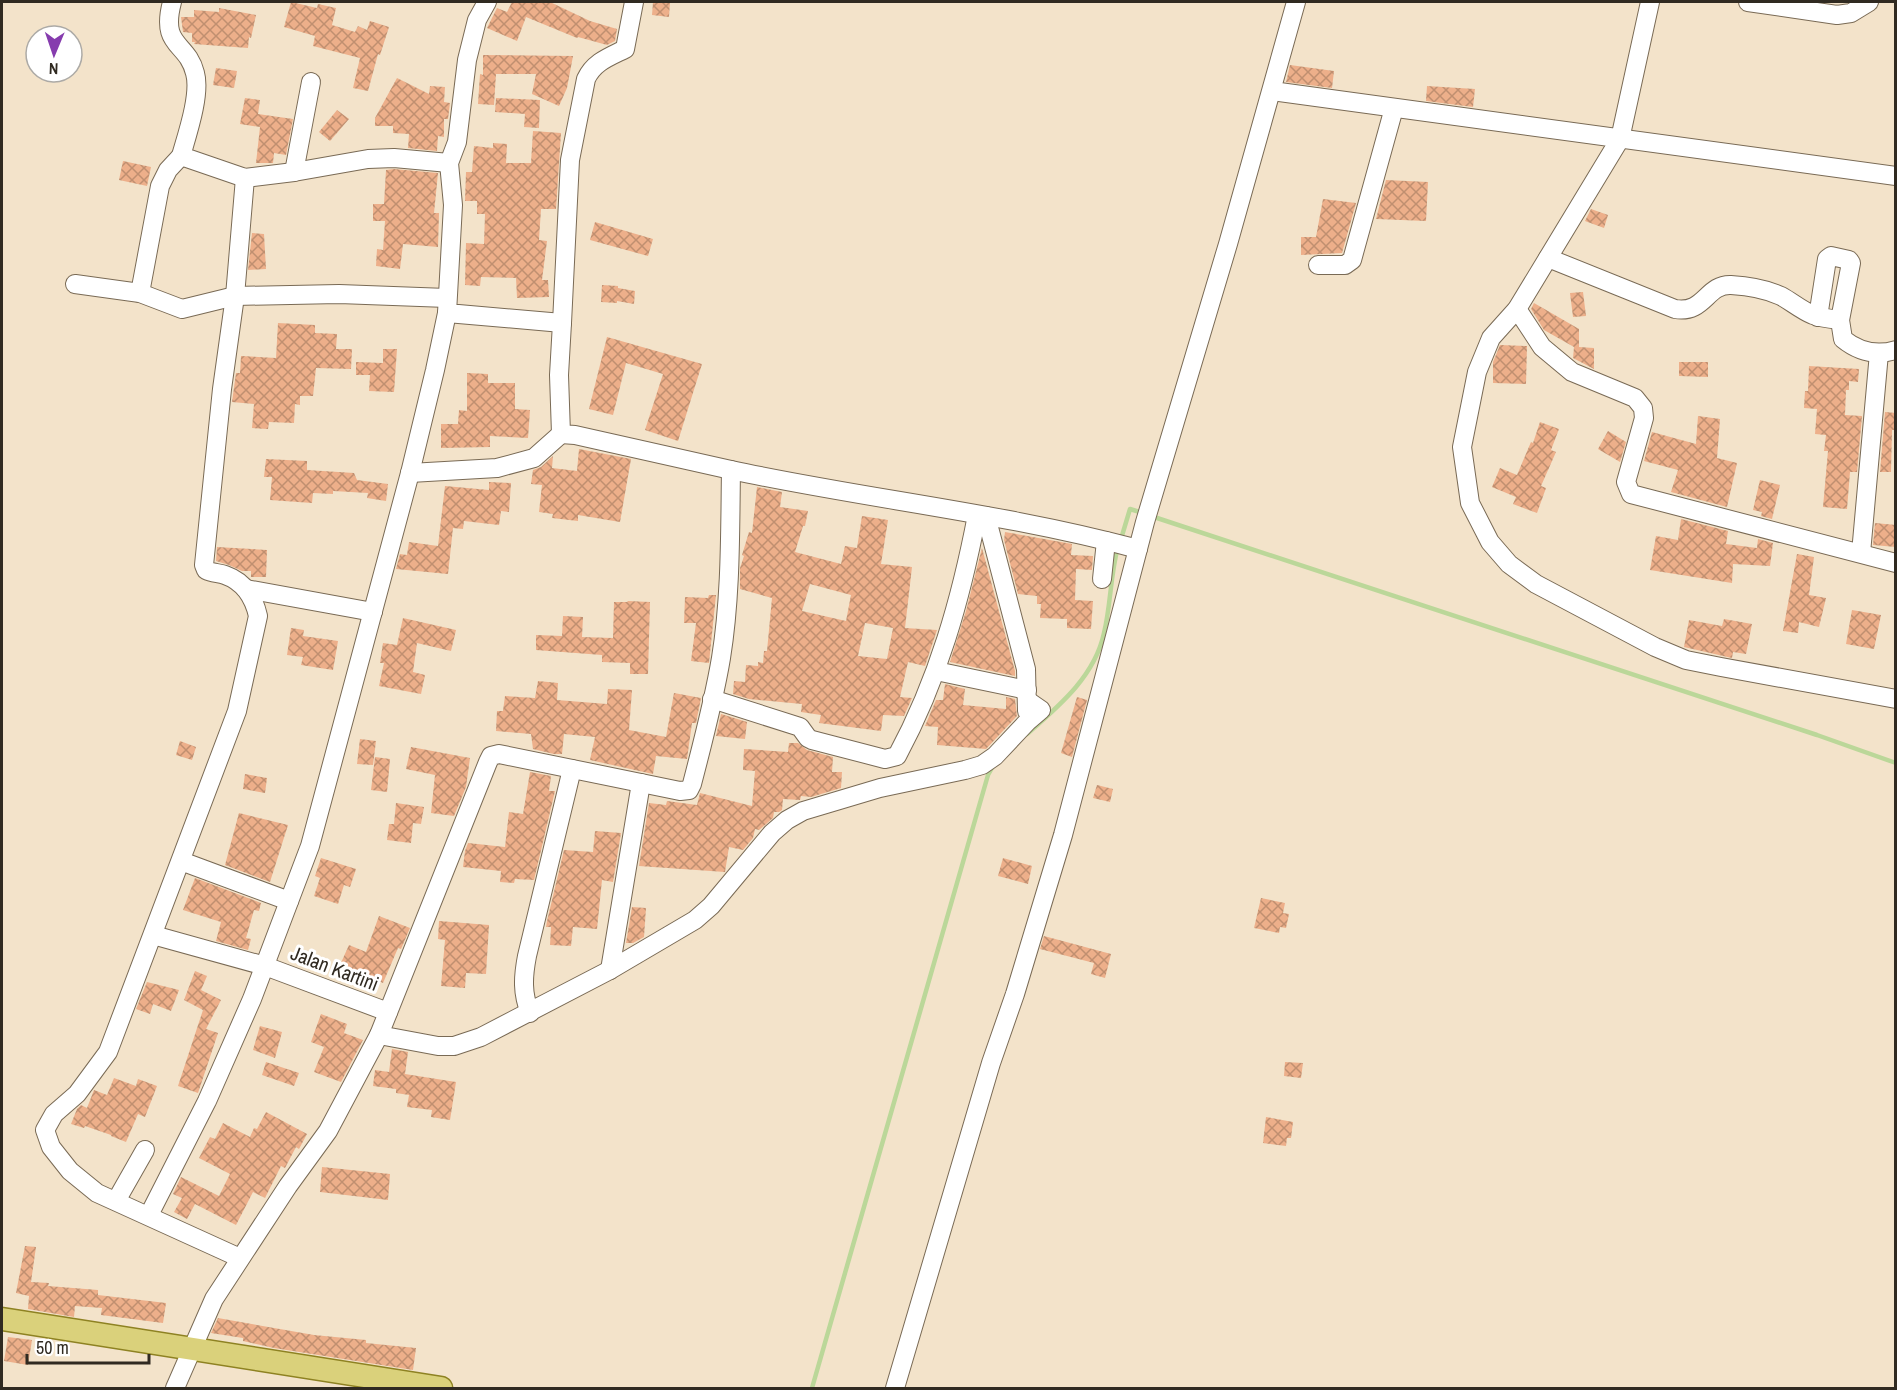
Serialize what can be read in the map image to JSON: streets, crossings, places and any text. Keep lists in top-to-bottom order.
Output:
{
  "streets": {
    "street": ["Jalan Kartini"]
  },
  "scale_bar": "50 m",
  "north": "bottom"
}
